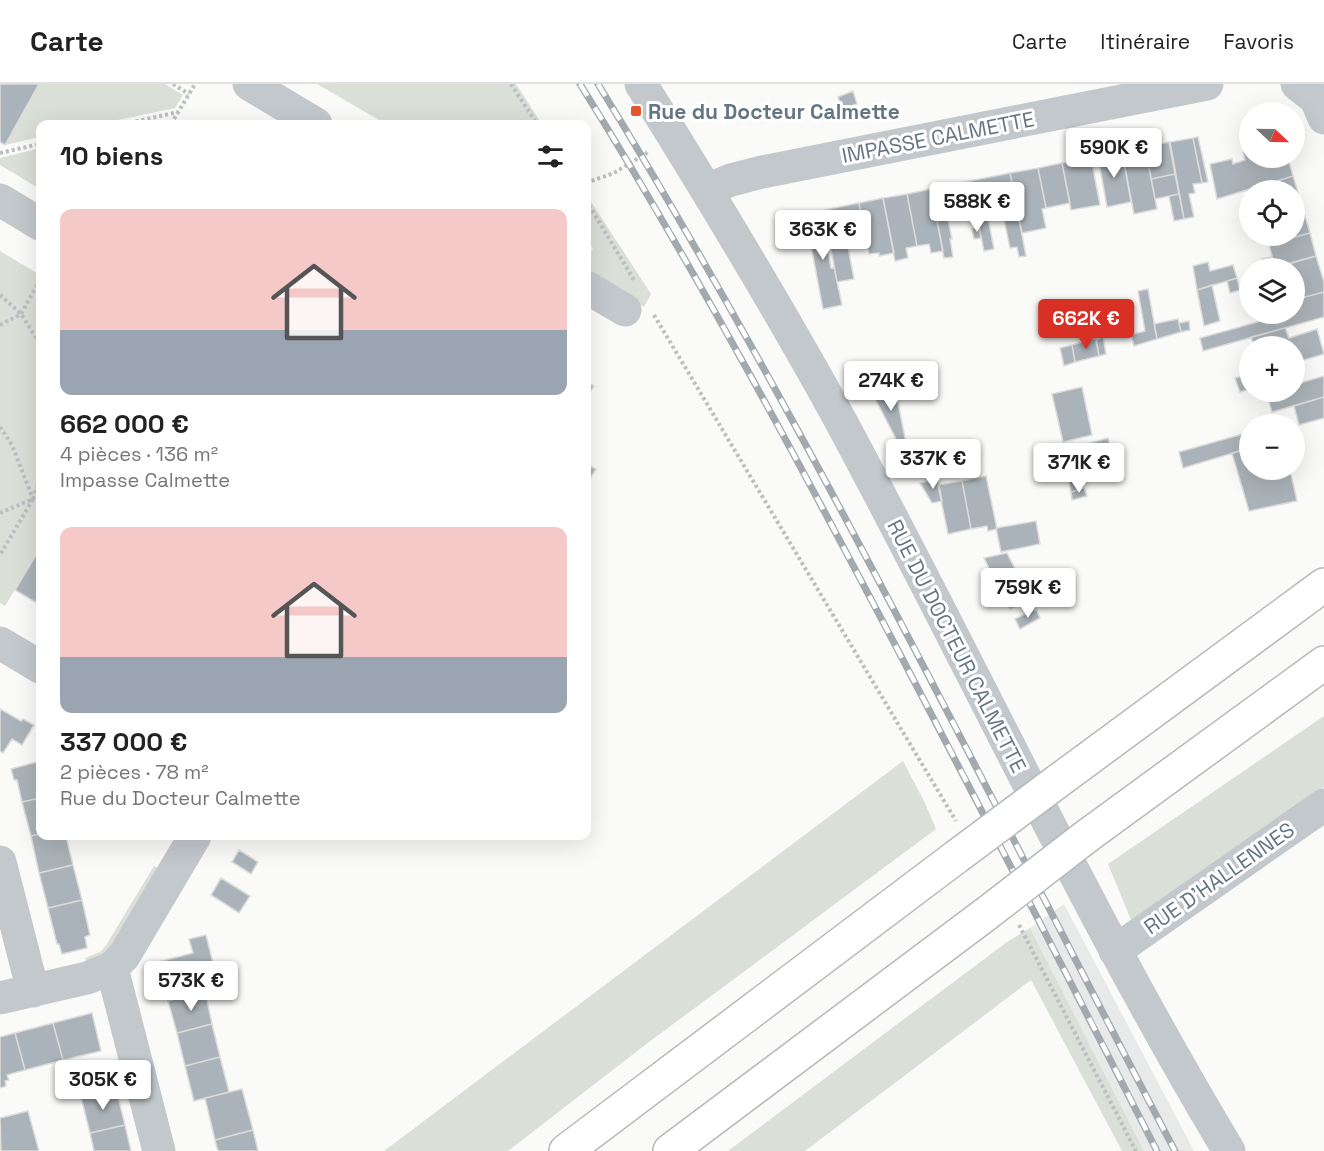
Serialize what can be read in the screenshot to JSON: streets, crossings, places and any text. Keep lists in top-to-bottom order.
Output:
{
  "streets": {
    "street": ["IMPASSE CALMETTE", "RUE DU DOCTEUR CALMETTE", "RUE D'HALLENNES"]
  },
  "crossings": [
    ["IMPASSE CALMETTE", "RUE DU DOCTEUR CALMETTE"],
    ["RUE DU DOCTEUR CALMETTE", "RUE D'HALLENNES"]
  ],
  "places": {
    "transit": ["Rue du Docteur Calmette"]
  },
  "north": "right",
  "page": {
    "header": "Carte",
    "nav": ["Carte", "Itinéraire", "Favoris"],
    "map_buttons": ["+", "−"],
    "heading": "10 biens",
    "price": [
      "590K €",
      "588K €",
      "363K €",
      "662K €",
      "274K €",
      "337K €",
      "371K €",
      "759K €",
      "573K €",
      "305K €"
    ],
    "list": [
      {
        "name": "662 000 €",
        "note": "4 pièces · 136 m² · Impasse Calmette"
      },
      {
        "name": "337 000 €",
        "note": "2 pièces · 78 m² · Rue du Docteur Calmette"
      }
    ]
  }
}
